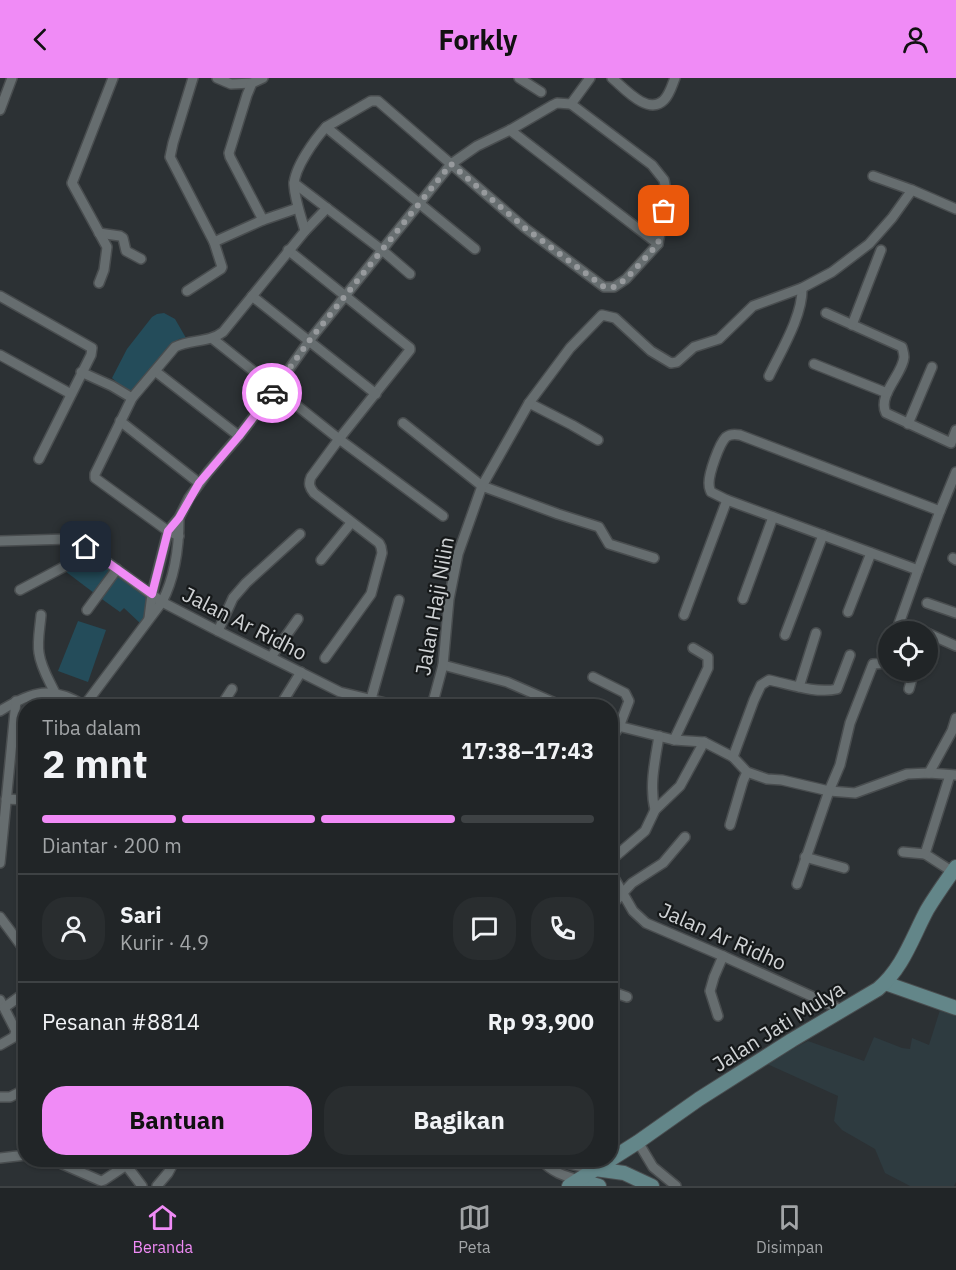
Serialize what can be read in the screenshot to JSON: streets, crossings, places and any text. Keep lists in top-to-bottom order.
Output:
{
  "streets": {
    "main road": ["Jalan Jati Mulya"],
    "street": ["Jalan Haji Nilin", "Jalan Ar Ridho"]
  },
  "crossings": [
    ["Jalan Ar Ridho", "Jalan Jati Mulya"]
  ],
  "page": {
    "header": "Forkly",
    "heading": ["2 mnt", "Tiba dalam", "17:38–17:43"],
    "panel": [
      "Sari",
      "Kurir · 4.9",
      "Pesanan #8814",
      "Rp 93,900"
    ],
    "bar": "Diantar · 200 m",
    "buttons": ["Bantuan", "Bagikan"],
    "tabs": ["Beranda", "Peta", "Disimpan"]
  }
}
